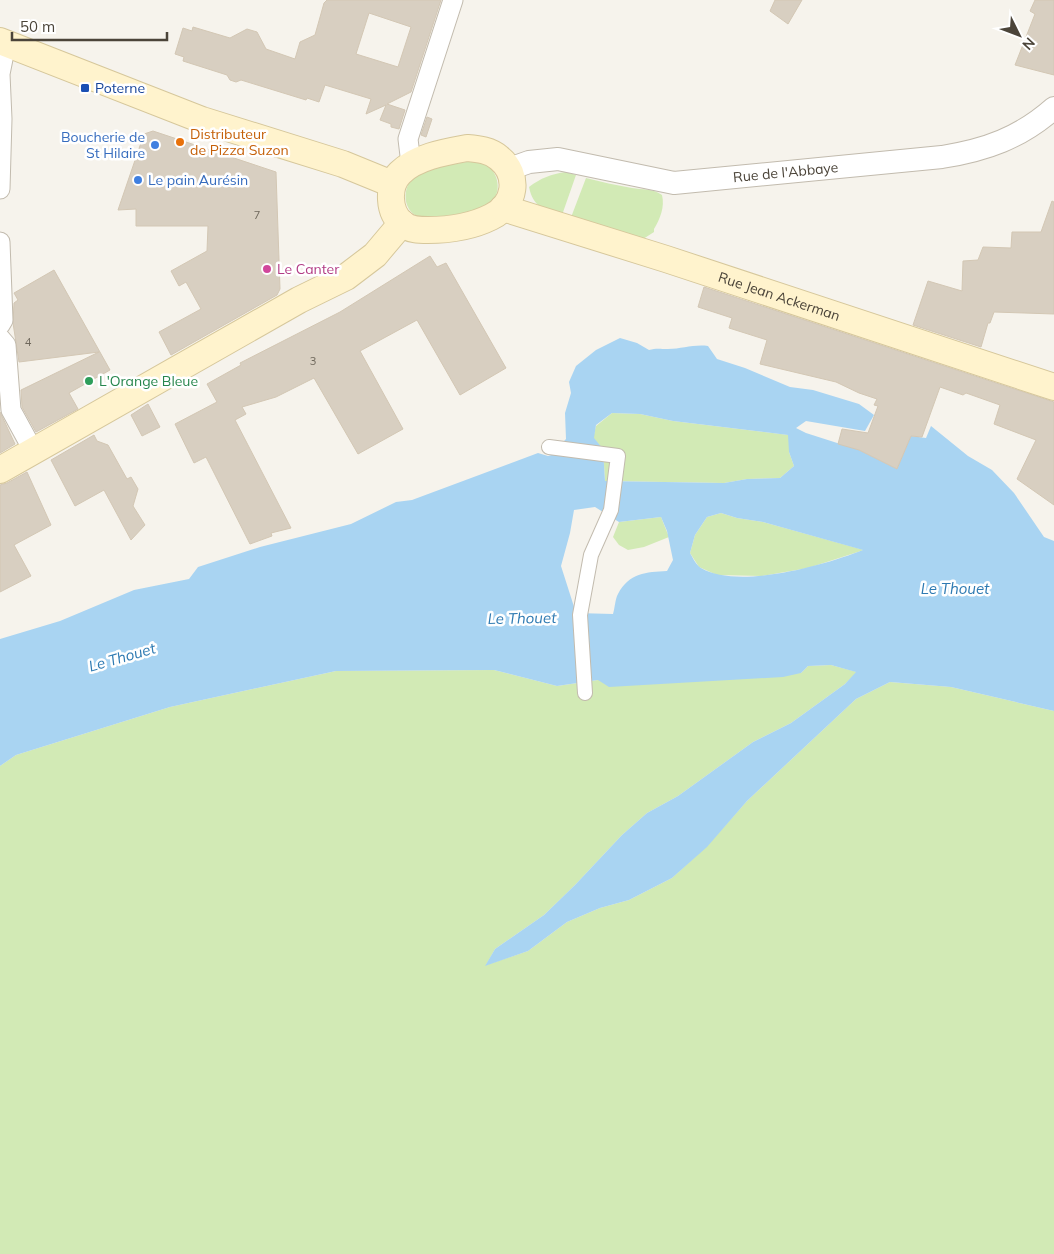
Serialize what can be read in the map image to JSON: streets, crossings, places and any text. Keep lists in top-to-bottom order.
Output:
{
  "streets": {
    "main road": ["Rue Jean Ackerman"],
    "street": ["Rue de l'Abbaye"]
  },
  "crossings": [
    ["Rue de l'Abbaye", "Rue Jean Ackerman"]
  ],
  "water": ["Le Thouet"],
  "places": {
    "transit": ["Poterne"],
    "other": [
      "Distributeur de Pizza Suzon",
      "Boucherie de St Hilaire",
      "Le pain Aurésin",
      "Le Canter",
      "L'Orange Bleue"
    ]
  },
  "house_numbers": ["7", "4", "3"],
  "scale_bar": "50 m",
  "north": "bottom right"
}
